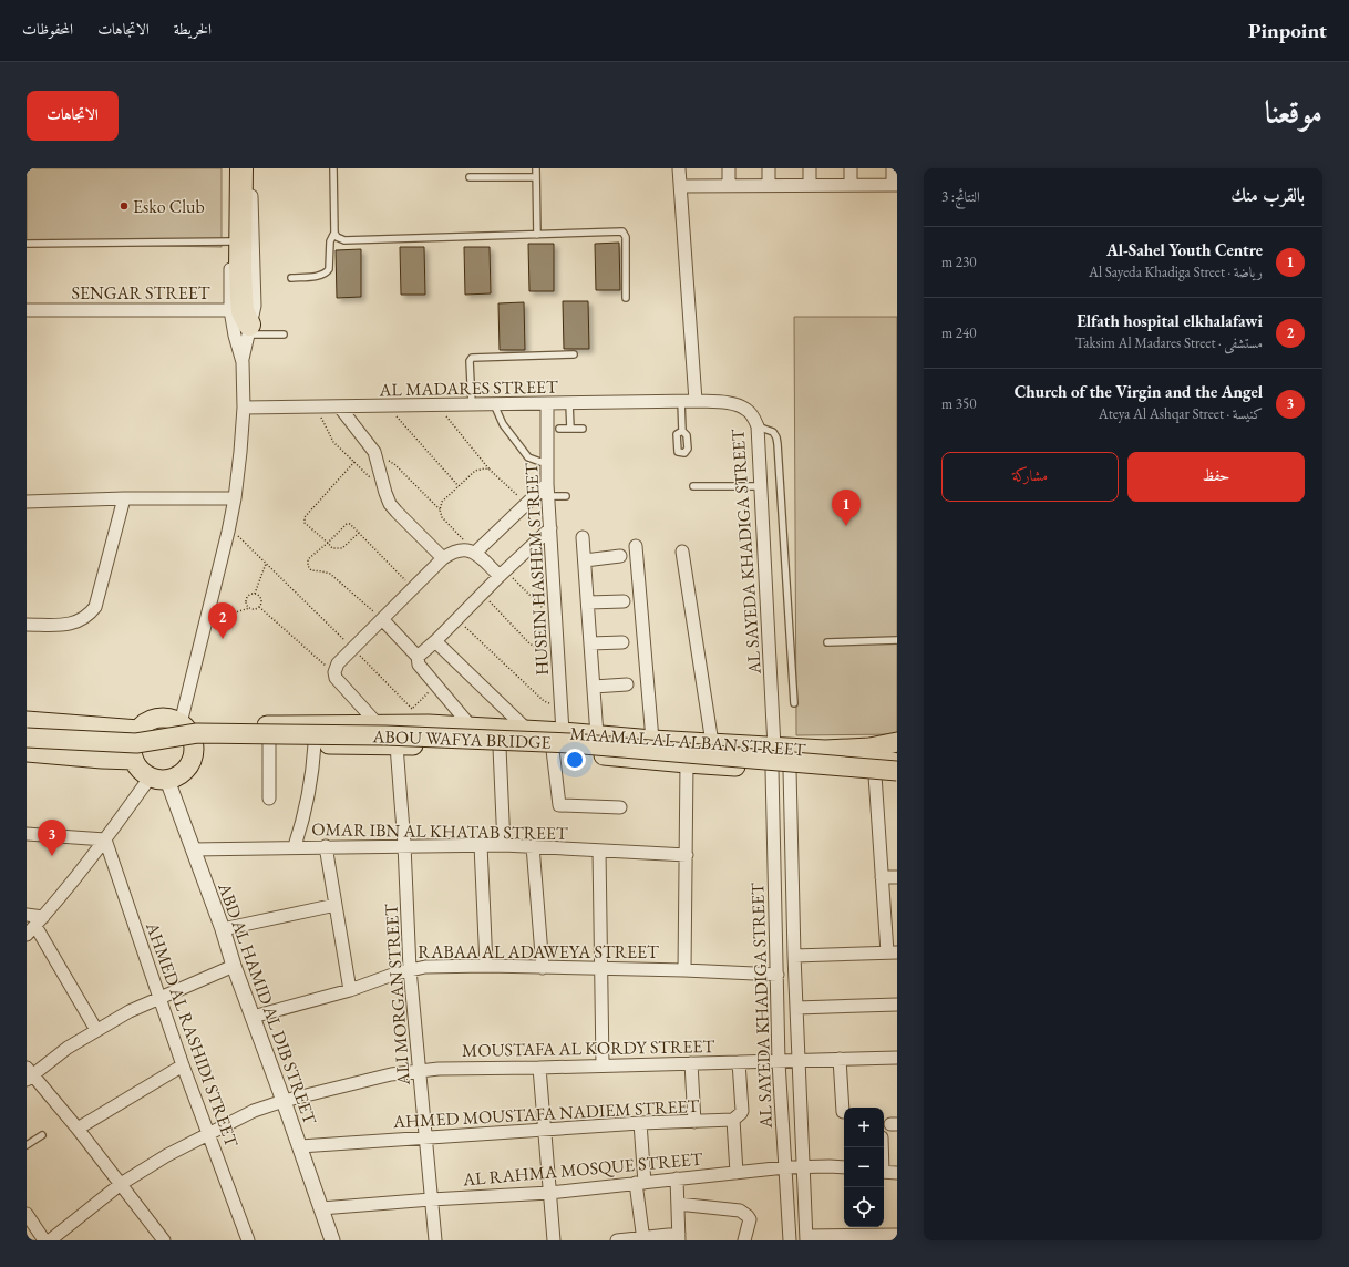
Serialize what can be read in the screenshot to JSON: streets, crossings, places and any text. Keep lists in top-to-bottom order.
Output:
{
  "streets": {
    "main road": ["ABOU WAFYA BRIDGE", "MAAMAL AL ALBAN STREET"],
    "street": [
      "SENGAR STREET",
      "AL MADARES STREET",
      "AL SAYEDA KHADIGA STREET",
      "HUSEIN HASHEM STREET",
      "OMAR IBN AL KHATAB STREET",
      "RABAA AL ADAWEYA STREET",
      "ALI MORGAN STREET",
      "ABD AL HAMID AL DIB STREET",
      "AHMED AL RASHIDI STREET",
      "MOUSTAFA AL KORDY STREET",
      "AHMED MOUSTAFA NADIEM STREET",
      "AL RAHMA MOSQUE STREET"
    ]
  },
  "crossings": [
    ["AL MADARES STREET", "AL SAYEDA KHADIGA STREET"],
    ["AL MADARES STREET", "HUSEIN HASHEM STREET"],
    ["AL SAYEDA KHADIGA STREET", "MAAMAL AL ALBAN STREET"],
    ["AL SAYEDA KHADIGA STREET", "RABAA AL ADAWEYA STREET"],
    ["AL SAYEDA KHADIGA STREET", "MOUSTAFA AL KORDY STREET"],
    ["AL SAYEDA KHADIGA STREET", "AL RAHMA MOSQUE STREET"],
    ["HUSEIN HASHEM STREET", "MAAMAL AL ALBAN STREET"],
    ["ABOU WAFYA BRIDGE", "MAAMAL AL ALBAN STREET"],
    ["MAAMAL AL ALBAN STREET", "ALI MORGAN STREET"],
    ["MAAMAL AL ALBAN STREET", "ABD AL HAMID AL DIB STREET"],
    ["OMAR IBN AL KHATAB STREET", "ALI MORGAN STREET"],
    ["OMAR IBN AL KHATAB STREET", "ABD AL HAMID AL DIB STREET"],
    ["RABAA AL ADAWEYA STREET", "ALI MORGAN STREET"],
    ["RABAA AL ADAWEYA STREET", "ABD AL HAMID AL DIB STREET"],
    ["ALI MORGAN STREET", "MOUSTAFA AL KORDY STREET"],
    ["ALI MORGAN STREET", "AHMED MOUSTAFA NADIEM STREET"],
    ["ALI MORGAN STREET", "AL RAHMA MOSQUE STREET"],
    ["ABD AL HAMID AL DIB STREET", "MOUSTAFA AL KORDY STREET"],
    ["ABD AL HAMID AL DIB STREET", "AHMED MOUSTAFA NADIEM STREET"],
    ["ABD AL HAMID AL DIB STREET", "AL RAHMA MOSQUE STREET"],
    ["AHMED AL RASHIDI STREET", "MOUSTAFA AL KORDY STREET"]
  ],
  "places": ["Esko Club"],
  "page": {
    "header": "Pinpoint",
    "nav": ["الخريطة", "الاتجاهات", "المحفوظات"],
    "title": "موقعنا",
    "buttons": [
      "الاتجاهات",
      ["حفظ", "مشاركة"]
    ],
    "heading": ["بالقرب منك", "النتائج: 3"],
    "list": [
      {
        "mark": "1",
        "name": "Al-Sahel Youth Centre",
        "note": "رياضة · Al Sayeda Khadiga Street",
        "value": "230 m"
      },
      {
        "mark": "2",
        "name": "Elfath hospital elkhalafawi",
        "note": "مستشفى · Taksim Al Madares Street",
        "value": "240 m"
      },
      {
        "mark": "3",
        "name": "Church of the Virgin and the Angel",
        "note": "كنيسة · Ateya Al Ashqar Street",
        "value": "350 m"
      }
    ],
    "pins": ["1", "2", "3"],
    "map_buttons": ["+", "−"]
  }
}
